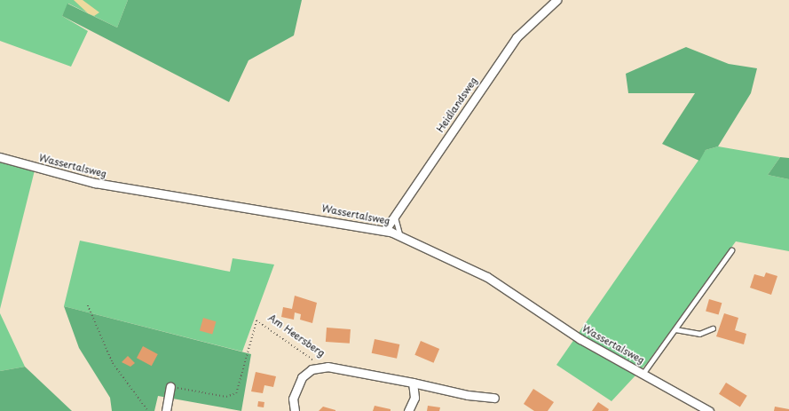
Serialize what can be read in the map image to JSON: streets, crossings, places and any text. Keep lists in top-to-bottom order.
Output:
{
  "streets": {
    "street": ["Heidlandsweg", "Wassertalsweg"],
    "path": ["Am Heersberg"]
  },
  "crossings": [
    ["Heidlandsweg", "Wassertalsweg"]
  ]
}
